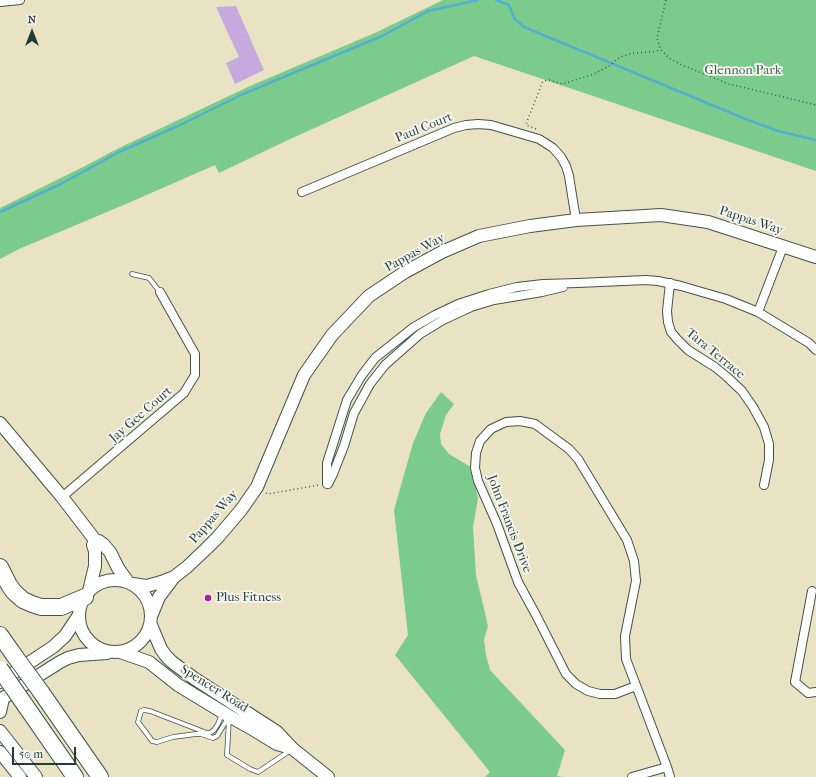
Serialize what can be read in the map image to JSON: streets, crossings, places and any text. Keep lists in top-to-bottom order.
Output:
{
  "streets": {
    "street": [
      "Paul Court",
      "Pappas Way",
      "Tara Terrace",
      "Jay Gee Court",
      "John Francis Drive",
      "Spencer Road"
    ]
  },
  "crossings": [
    ["Paul Court", "Pappas Way"],
    ["Pappas Way", "Spencer Road"]
  ],
  "parks": ["Glennon Park"],
  "places": ["Plus Fitness"],
  "scale_bar": "50 m",
  "north": "top"
}
